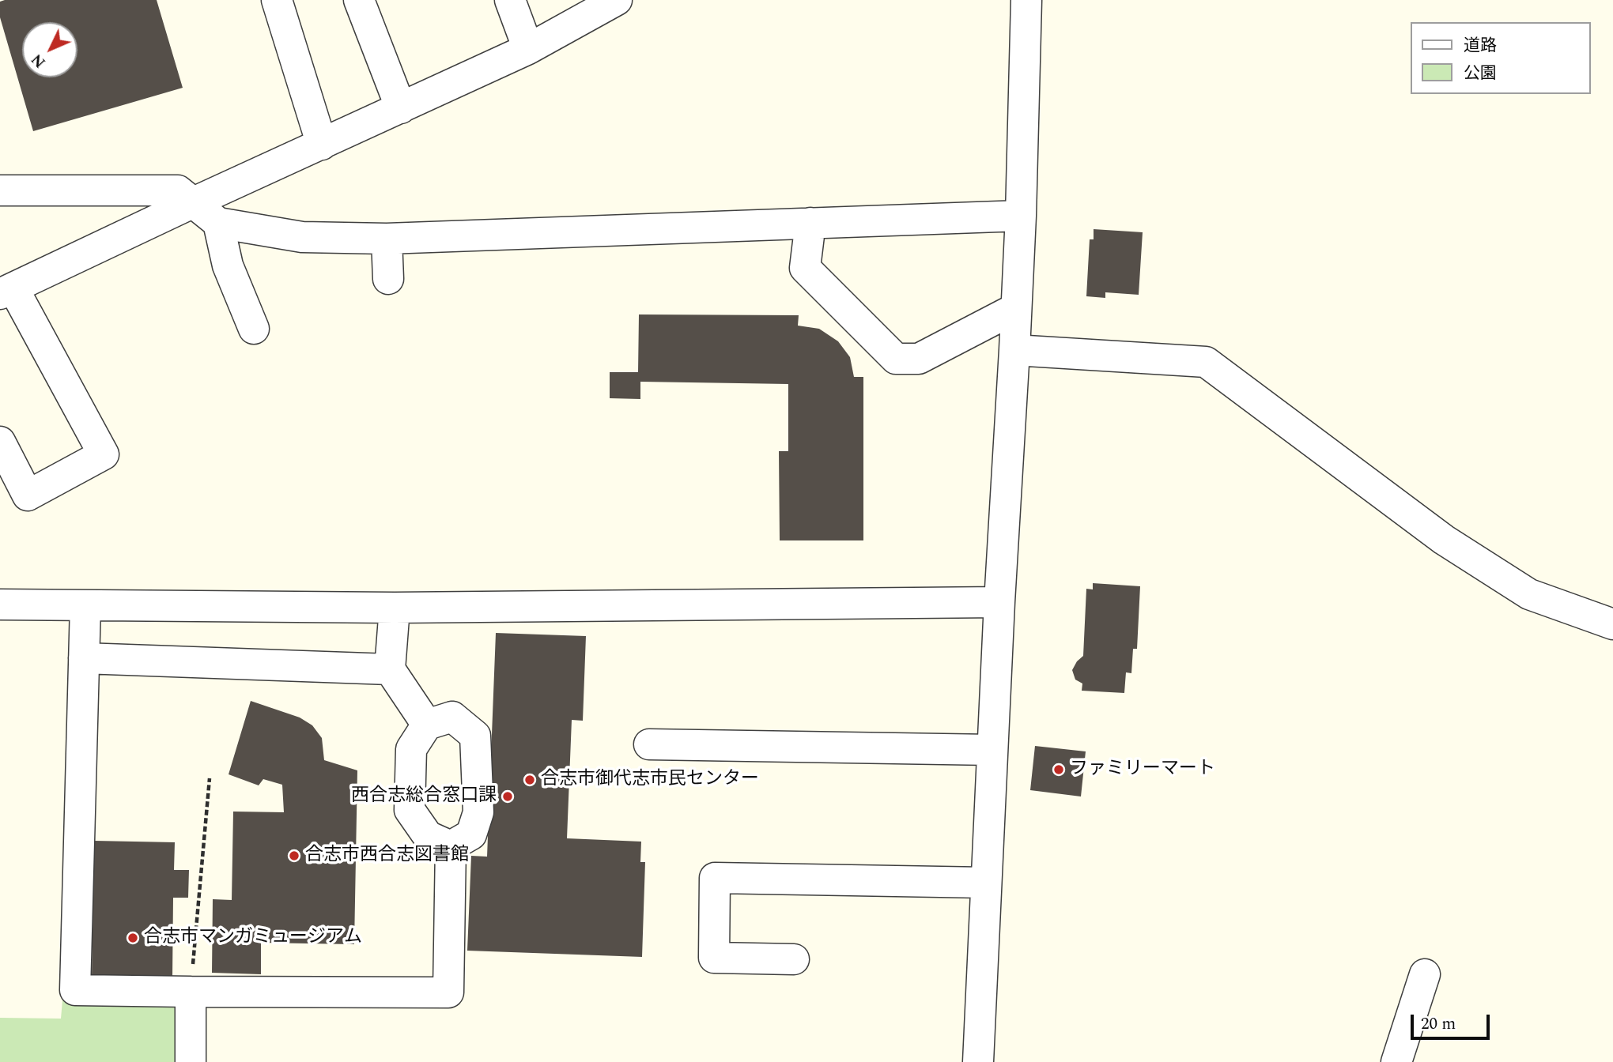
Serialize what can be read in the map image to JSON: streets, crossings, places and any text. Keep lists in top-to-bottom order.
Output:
{
  "places": [
    "ファミリーマート",
    "合志市御代志市民センター",
    "西合志総合窓口課",
    "合志市西合志図書館",
    "合志市マンガミュージアム"
  ],
  "legend": ["道路", "公園"],
  "scale_bar": "20 m",
  "north": "bottom left"
}
